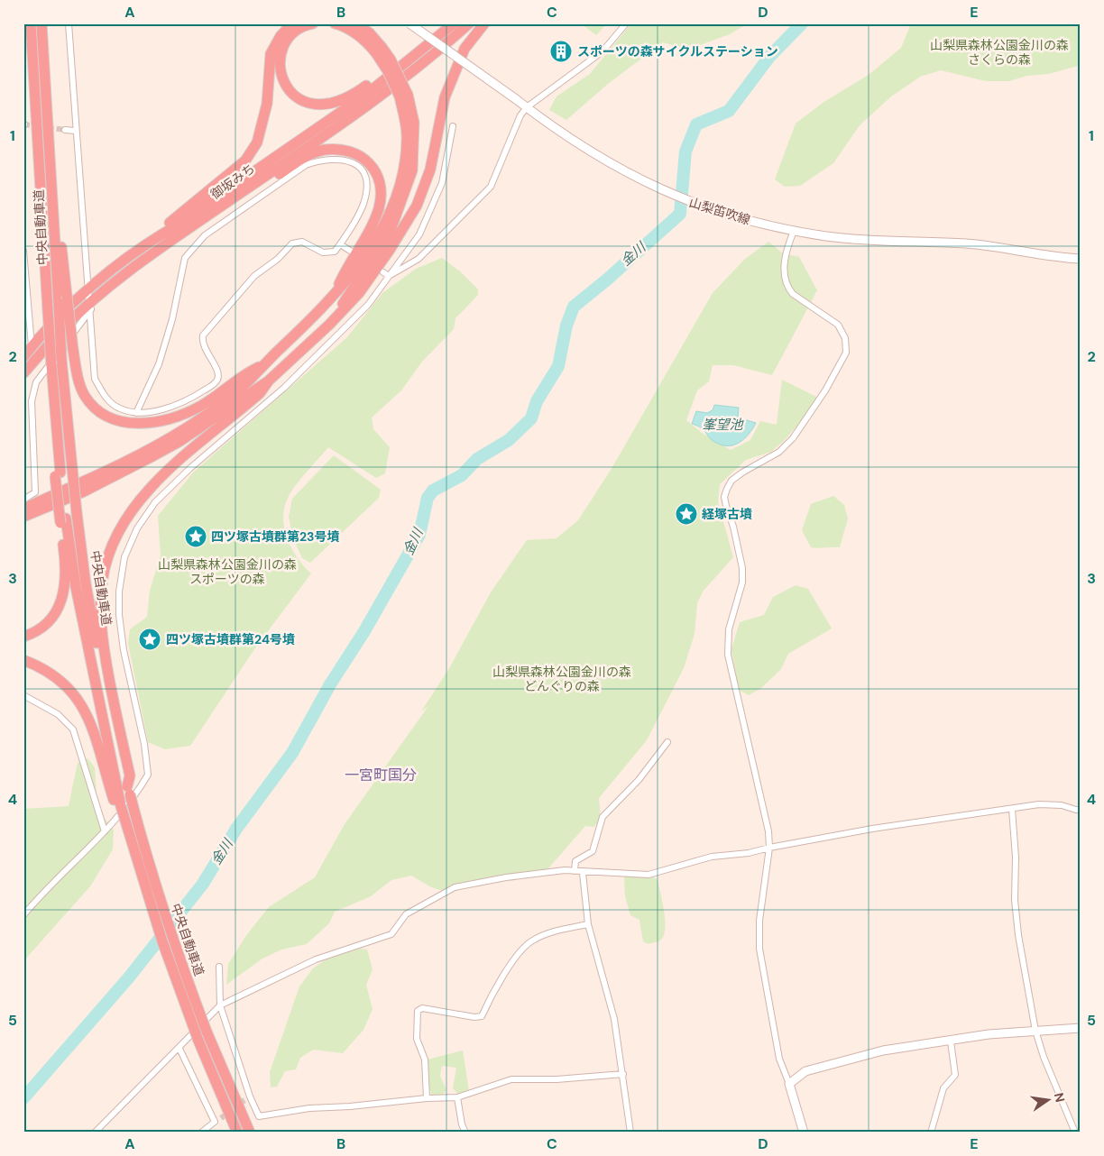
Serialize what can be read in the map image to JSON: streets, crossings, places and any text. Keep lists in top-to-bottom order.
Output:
{
  "streets": {
    "highway": ["御坂みち", "中央自動車道"],
    "main road": ["山梨笛吹線"]
  },
  "districts": ["一宮町国分"],
  "water": ["金川", "峯望池"],
  "parks": ["山梨県森林公園金川の森 さくらの森", "山梨県森林公園金川の森 スポーツの森", "山梨県森林公園金川の森 どんぐりの森"],
  "places": {
    "building": ["スポーツの森サイクルステーション"],
    "place": ["経塚古墳", "四ツ塚古墳群第23号墳", "四ツ塚古墳群第24号墳"]
  },
  "north": "right",
  "grid": {
    "columns": [
      "A",
      "B",
      "C",
      "D",
      "E"
    ],
    "rows": [
      "1",
      "2",
      "3",
      "4",
      "5"
    ]
  }
}
